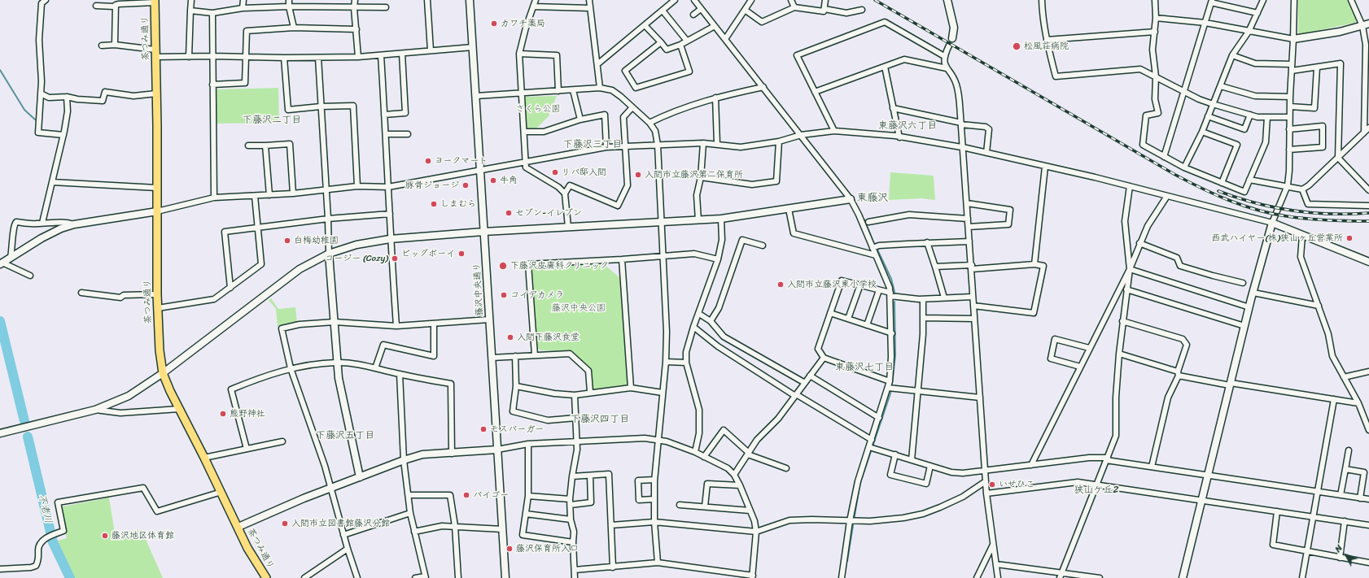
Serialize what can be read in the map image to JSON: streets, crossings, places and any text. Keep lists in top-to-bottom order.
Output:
{
  "streets": {
    "main road": ["茶つみ通り"],
    "street": ["藤沢中央通り"]
  },
  "districts": [
    "下藤沢二丁目",
    "東藤沢六丁目",
    "下藤沢三丁目",
    "東藤沢",
    "東藤沢七丁目",
    "下藤沢四丁目",
    "下藤沢五丁目",
    "狭山ケ丘2"
  ],
  "water": ["不老川"],
  "parks": ["さくら公園", "藤沢中央公園"],
  "places": [
    "カワチ薬局",
    "松風荘病院",
    "ヨークマート",
    "リバ邸入間",
    "入間市立藤沢第二保育所",
    "牛角",
    "豚骨ジョージ",
    "しまむら",
    "セブン-イレブン",
    "西武ハイヤー(株)狭山ヶ丘営業所",
    "白梅幼稚園",
    "ビッグボーイ",
    "コージー (Cozy)",
    "下藤沢皮膚科クリニック",
    "入間市立藤沢東小学校",
    "コイデカメラ",
    "入間下藤沢食堂",
    "熊野神社",
    "モスバーガー",
    "いせひこ",
    "バイゴー",
    "入間市立図書館藤沢分館",
    "藤沢地区体育館",
    "藤沢保育所入口"
  ],
  "north": "top left"
}
